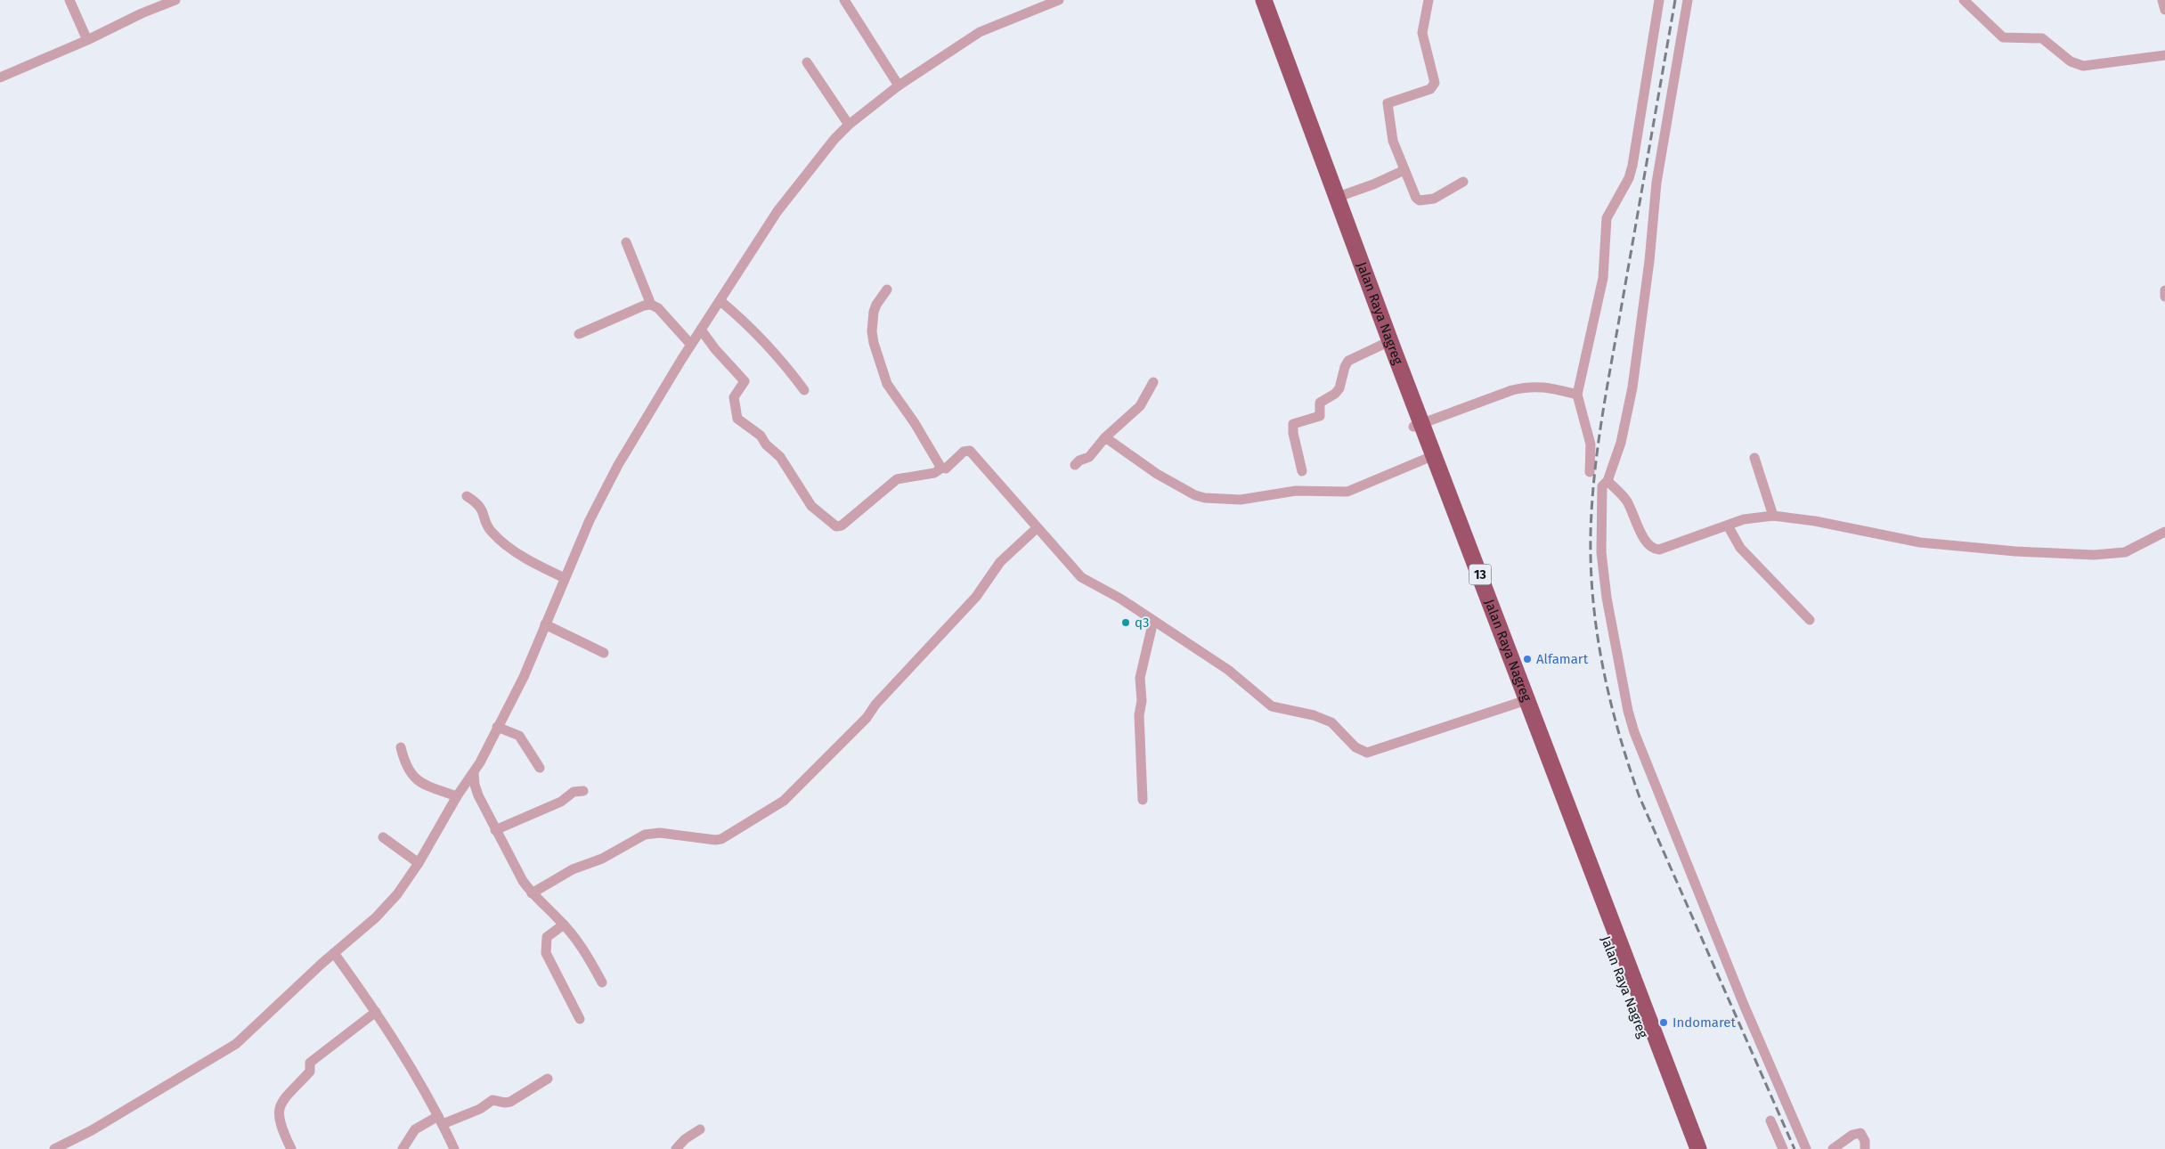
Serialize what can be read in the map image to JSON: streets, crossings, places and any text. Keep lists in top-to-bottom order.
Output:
{
  "streets": {
    "highway": ["Jalan Raya Nagreg", "13"]
  },
  "places": ["q3", "Alfamart", "Indomaret"]
}
